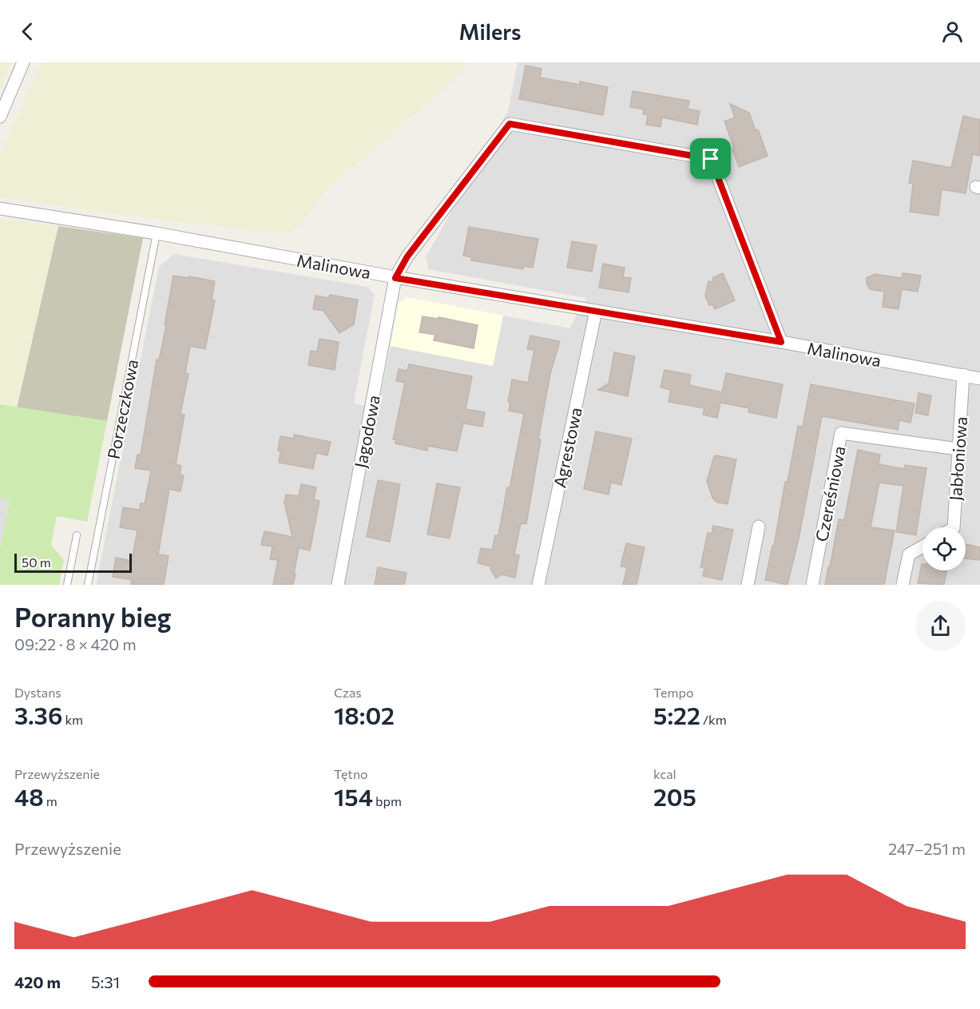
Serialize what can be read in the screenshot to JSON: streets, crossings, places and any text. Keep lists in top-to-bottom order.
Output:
{
  "streets": {
    "street": [
      "Malinowa",
      "Jagodowa",
      "Agrestowa",
      "Jabłoniowa",
      "Czereśniowa"
    ],
    "lane": ["Porzeczkowa"]
  },
  "crossings": [
    ["Malinowa", "Porzeczkowa"],
    ["Malinowa", "Jagodowa"],
    ["Malinowa", "Agrestowa"],
    ["Malinowa", "Jabłoniowa"],
    ["Jabłoniowa", "Czereśniowa"]
  ],
  "scale_bar": "50 m",
  "page": {
    "header": "Milers",
    "scale": "50 m",
    "heading": ["Poranny bieg", "09:22 · 8 × 420 m"],
    "stats": [
      ["Dystans", "3.36 km"],
      ["Czas", "18:02"],
      ["Tempo", "5:22 /km"],
      ["Przewyższenie", "48 m"],
      ["Tętno", "154 bpm"],
      ["kcal", "205"]
    ],
    "chart": ["Przewyższenie", "247–251 m"],
    "list": [
      {
        "name": "420 m",
        "note": "5:31"
      }
    ]
  }
}
